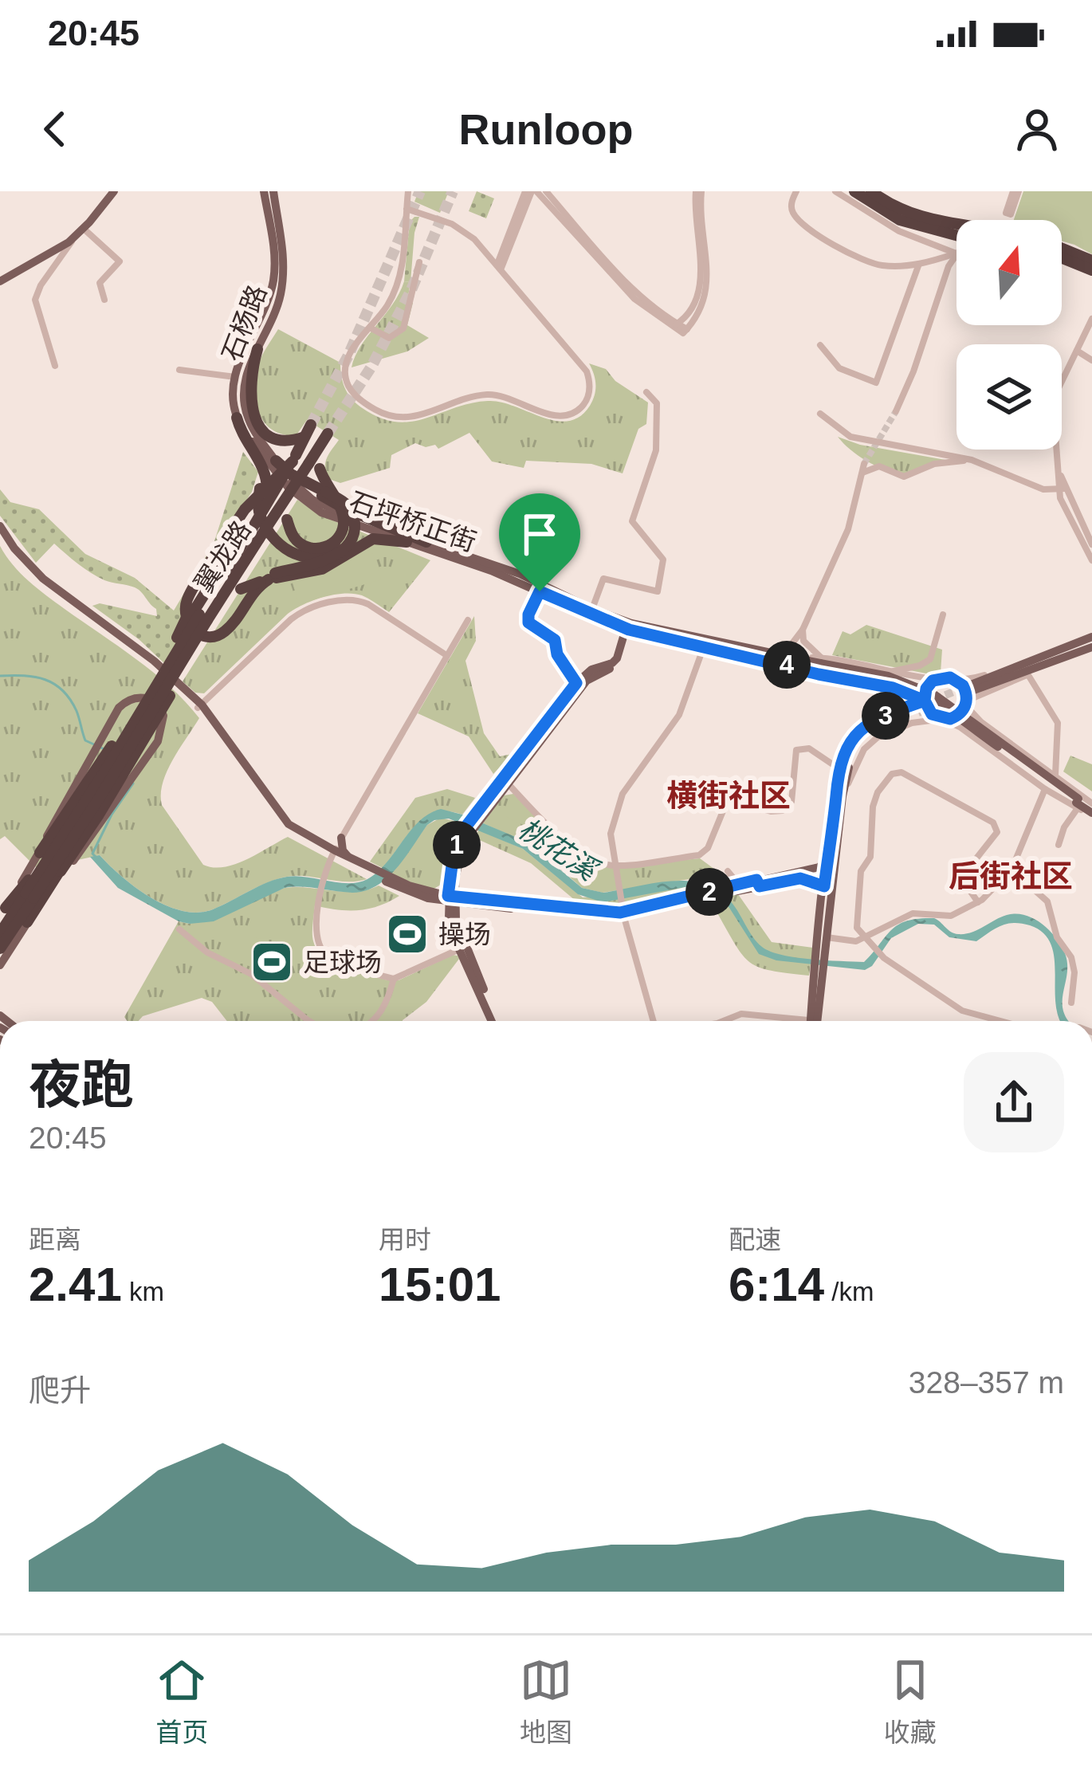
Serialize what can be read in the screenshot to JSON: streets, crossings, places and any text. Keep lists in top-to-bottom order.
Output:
{
  "streets": {
    "highway": ["翼龙路"],
    "main road": ["石杨路", "石坪桥正街"]
  },
  "crossings": [
    ["石杨路", "石坪桥正街"]
  ],
  "districts": ["横街社区", "后街社区"],
  "water": ["桃花溪"],
  "places": {
    "sports": ["操场", "足球场"]
  },
  "north": "top",
  "page": {
    "status": "20:45",
    "header": "Runloop",
    "pins": [
      "4",
      "3",
      "1",
      "2"
    ],
    "heading": ["夜跑", "20:45"],
    "stats": [
      ["距离", "2.41 km"],
      ["用时", "15:01"],
      ["配速", "6:14 /km"]
    ],
    "chart": ["爬升", "328–357 m"],
    "tabs": ["首页", "地图", "收藏"]
  }
}
